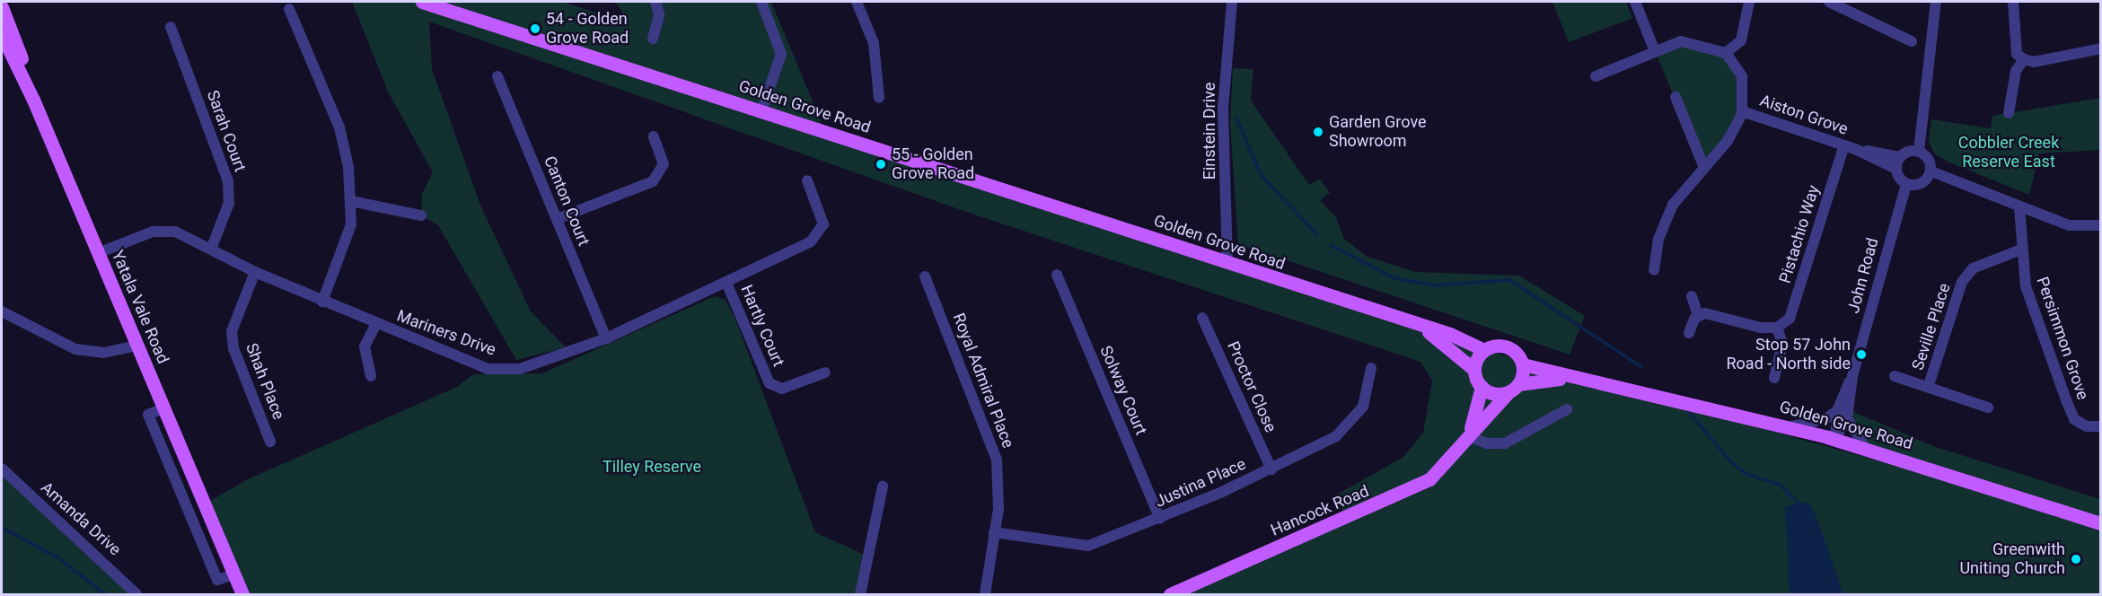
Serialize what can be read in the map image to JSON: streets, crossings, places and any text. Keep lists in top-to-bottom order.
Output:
{
  "streets": {
    "main road": ["Golden Grove Road", "Yatala Vale Road", "Hancock Road"],
    "street": [
      "Aiston Grove",
      "Sarah Court",
      "Einstein Drive",
      "Canton Court",
      "Pistachio Way",
      "John Road",
      "Hartly Court",
      "Seville Place",
      "Mariners Drive",
      "Persimmon Grove",
      "Royal Admiral Place",
      "Shah Place",
      "Proctor Close",
      "Solway Court",
      "Justina Place",
      "Amanda Drive"
    ]
  },
  "crossings": [
    ["Golden Grove Road", "Einstein Drive"],
    ["Golden Grove Road", "John Road"],
    ["Golden Grove Road", "Hancock Road"],
    ["Aiston Grove", "Pistachio Way"],
    ["Aiston Grove", "John Road"],
    ["Sarah Court", "Mariners Drive"],
    ["Canton Court", "Mariners Drive"],
    ["Yatala Vale Road", "Mariners Drive"],
    ["Hartly Court", "Mariners Drive"],
    ["Seville Place", "Persimmon Grove"],
    ["Mariners Drive", "Shah Place"],
    ["Royal Admiral Place", "Justina Place"],
    ["Proctor Close", "Justina Place"],
    ["Solway Court", "Justina Place"]
  ],
  "parks": ["Cobbler Creek Reserve East", "Tilley Reserve"],
  "places": [
    "54 - Golden Grove Road",
    "Garden Grove Showroom",
    "55 - Golden Grove Road",
    "Stop 57 John Road - North side",
    "Greenwith Uniting Church"
  ]
}
